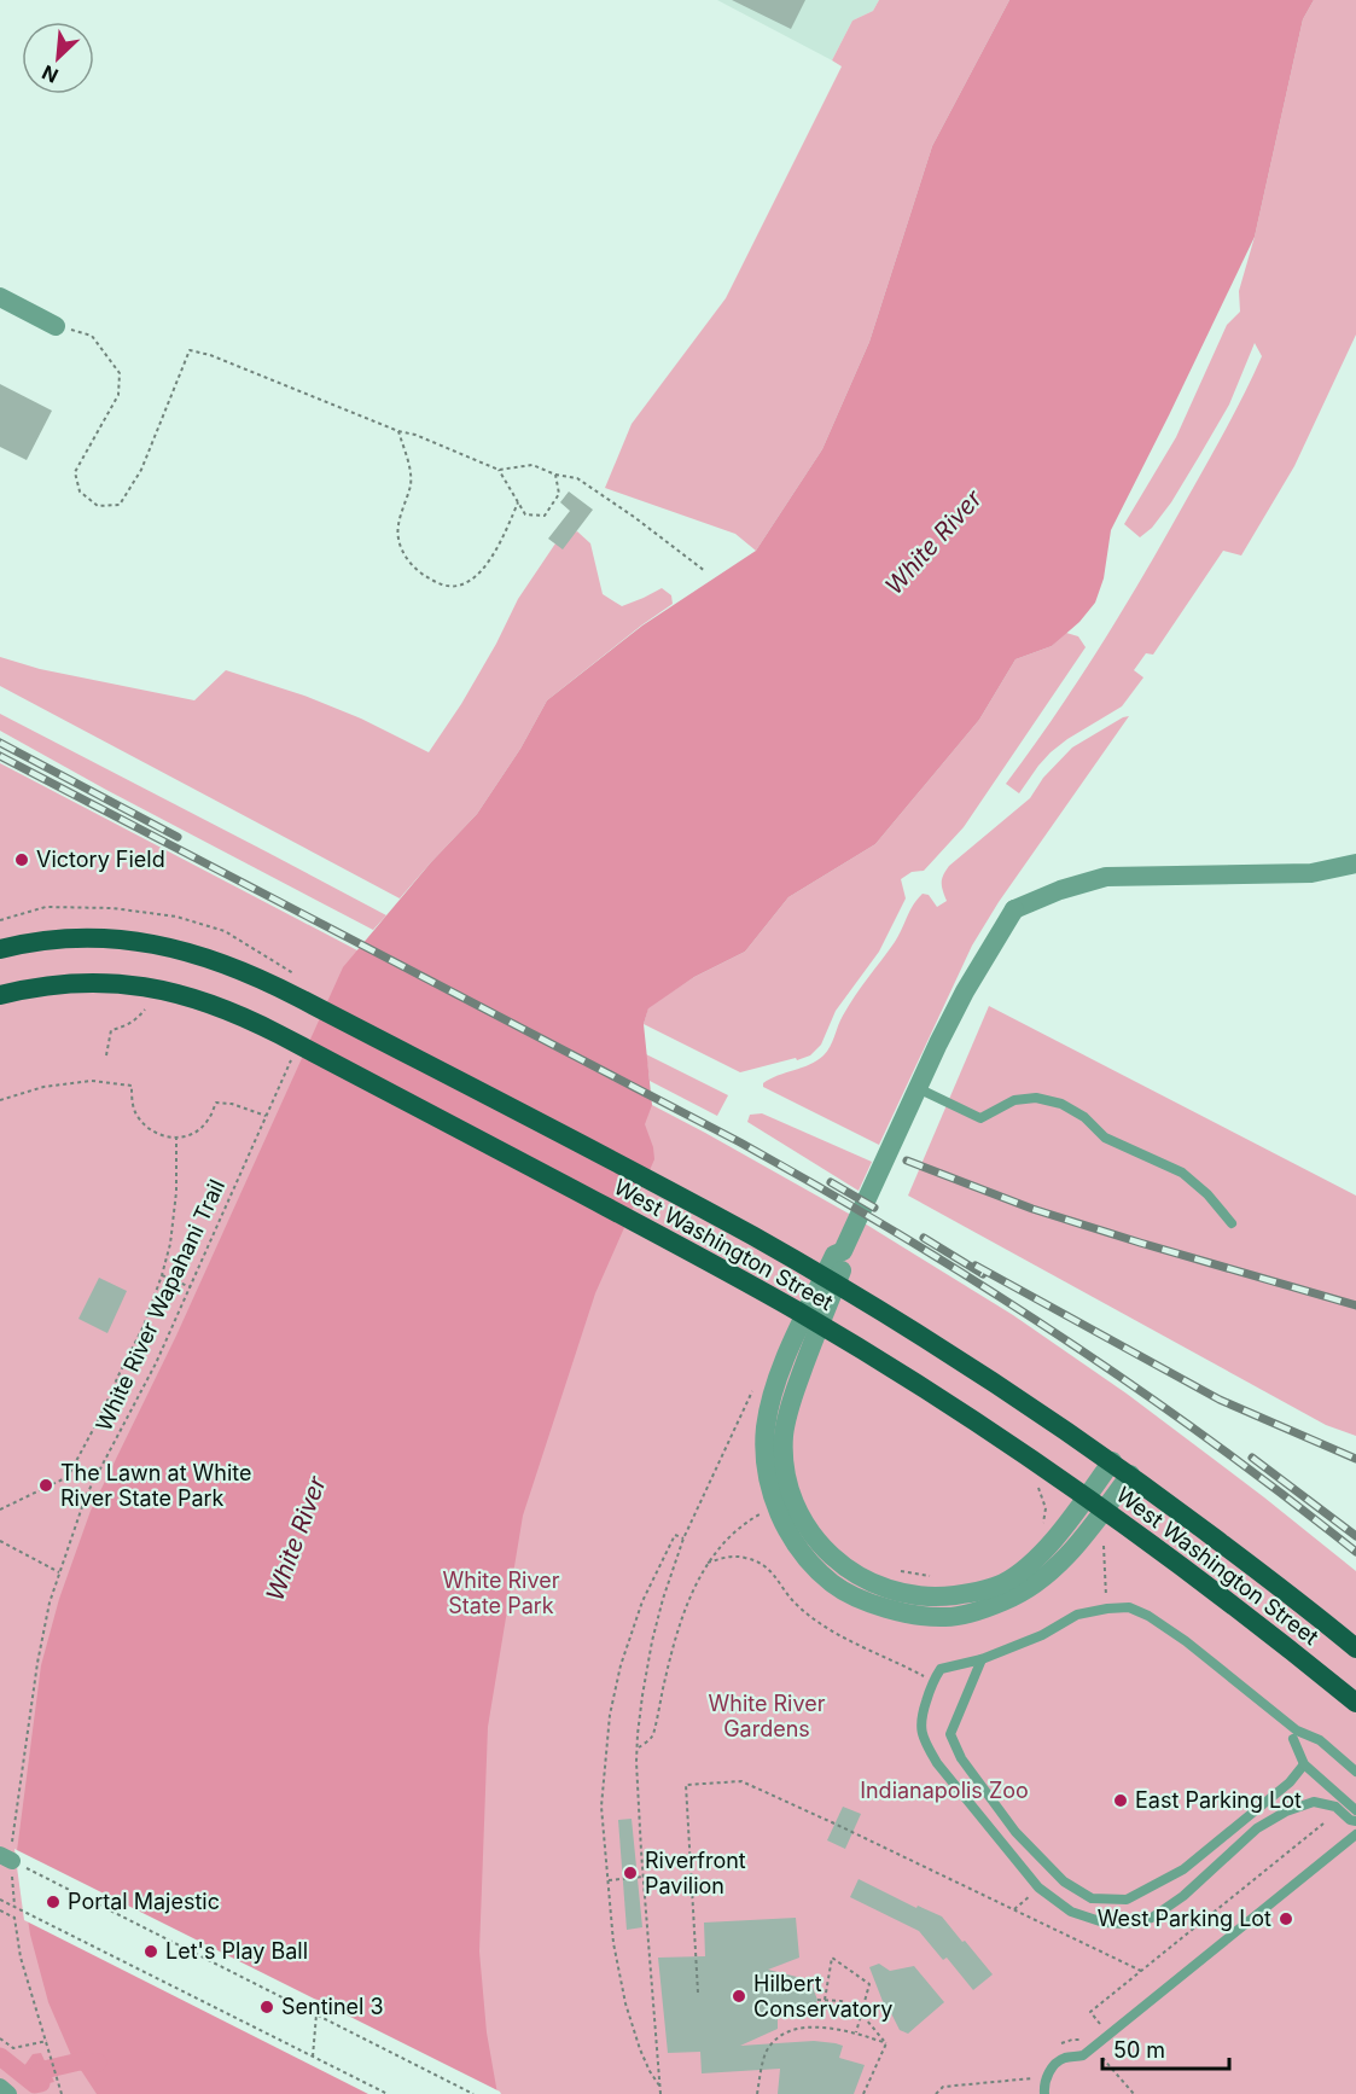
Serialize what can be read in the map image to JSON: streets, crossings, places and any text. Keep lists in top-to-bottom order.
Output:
{
  "streets": {
    "main road": ["West Washington Street"],
    "path": ["White River Wapahani Trail"]
  },
  "water": ["White River"],
  "parks": ["White River State Park", "White River Gardens", "Indianapolis Zoo"],
  "places": [
    "Victory Field",
    "The Lawn at White River State Park",
    "East Parking Lot",
    "Riverfront Pavilion",
    "Portal Majestic",
    "West Parking Lot",
    "Let's Play Ball",
    "Hilbert Conservatory",
    "Sentinel 3"
  ],
  "scale_bar": "50 m",
  "north": "bottom left"
}
